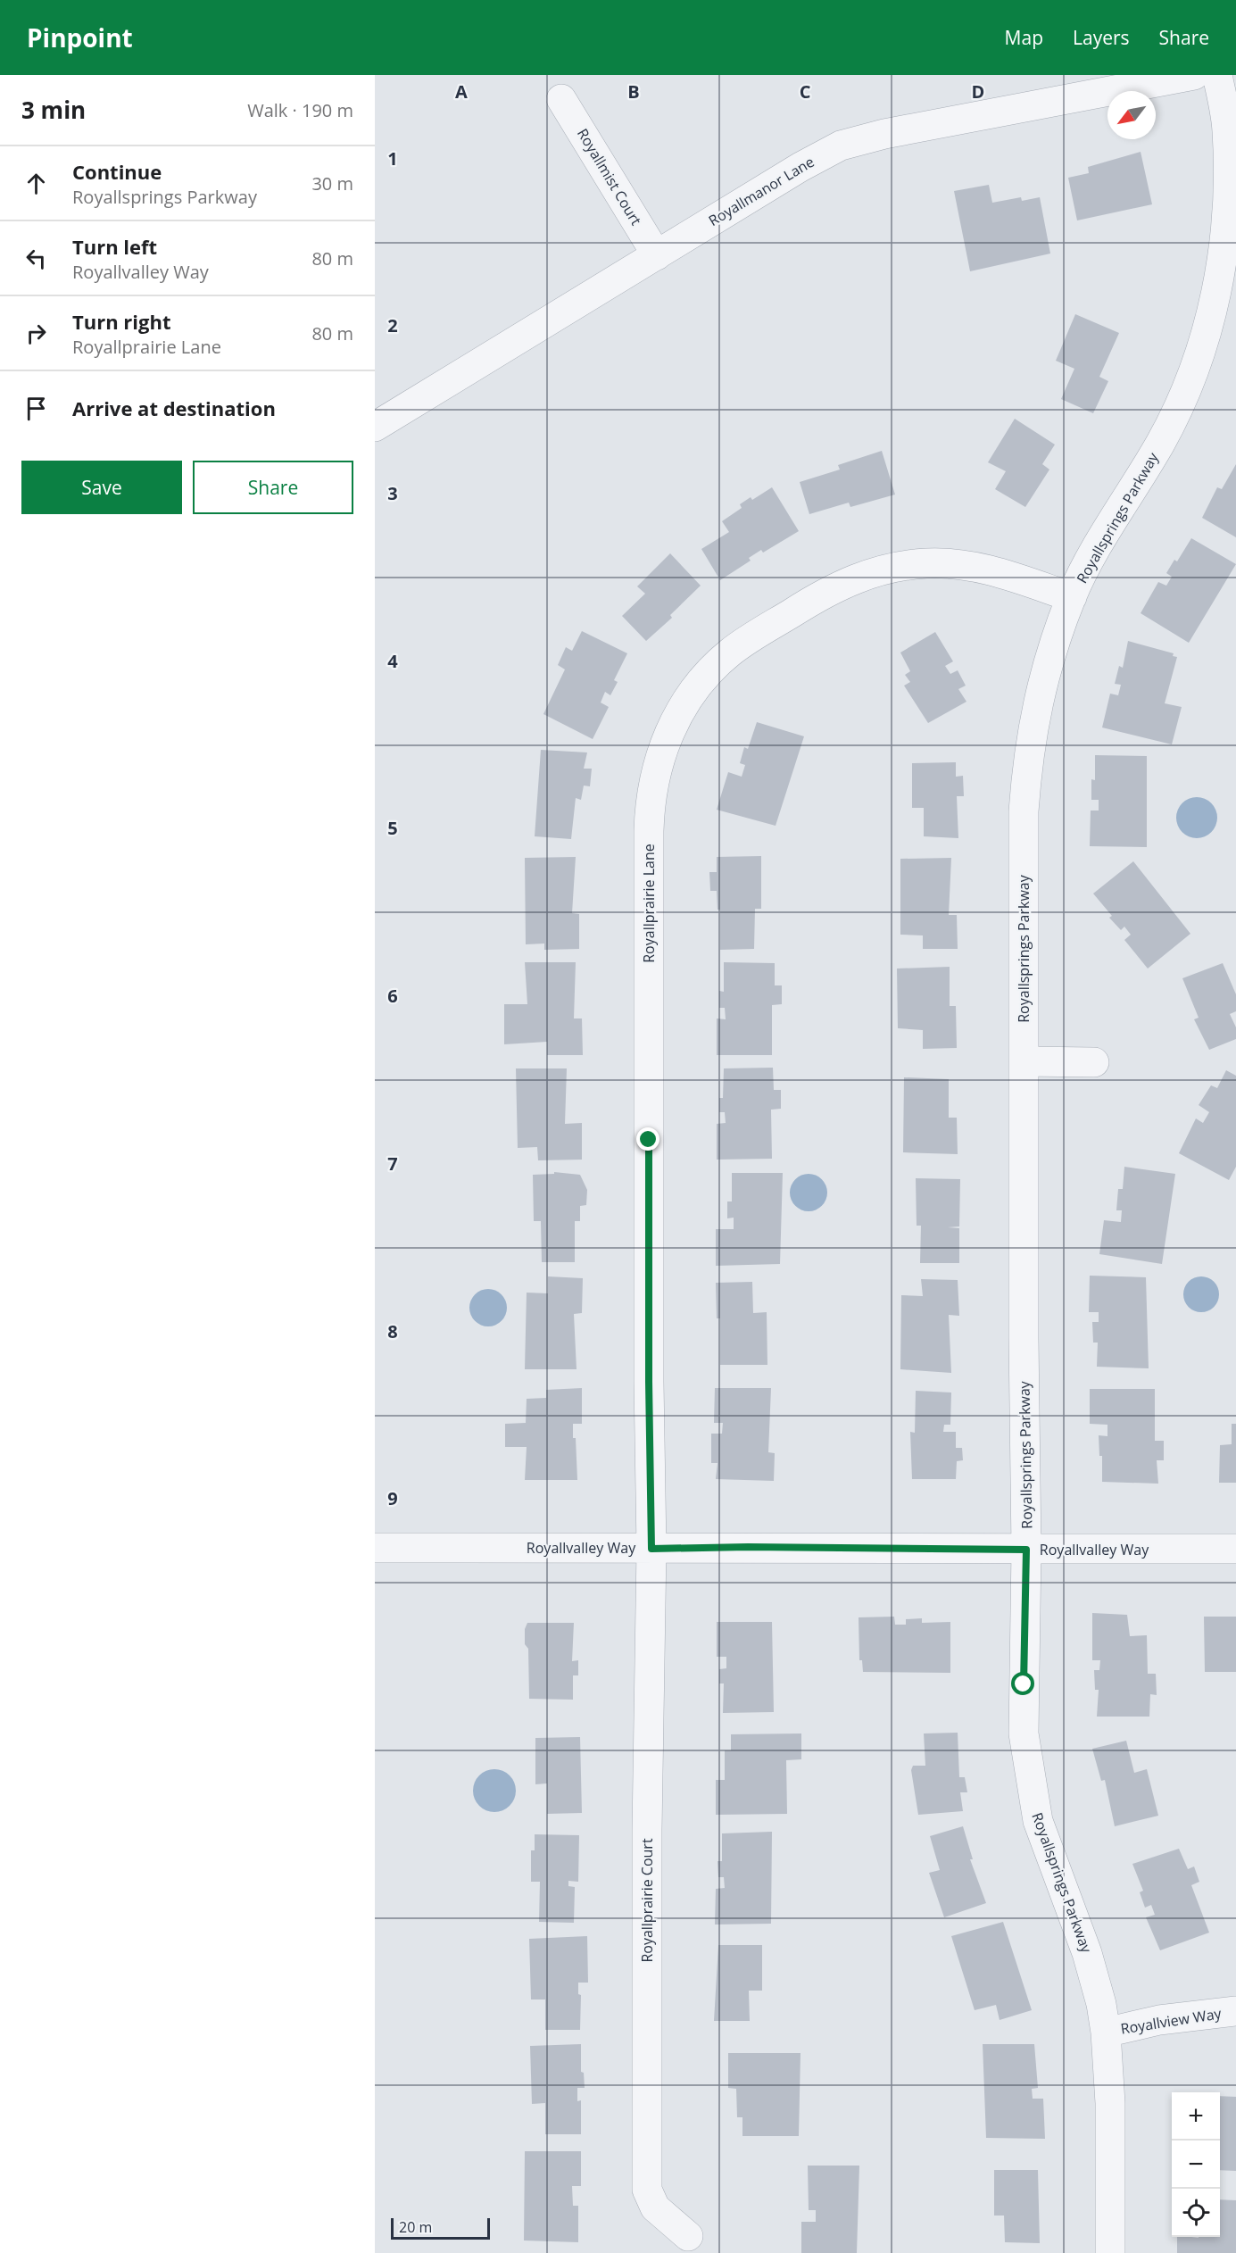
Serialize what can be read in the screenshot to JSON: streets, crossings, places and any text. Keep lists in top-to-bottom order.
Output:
{
  "streets": {
    "street": [
      "Royallmist Court",
      "Royallmanor Lane",
      "Royallsprings Parkway",
      "Royallprairie Lane",
      "Royallvalley Way",
      "Royallprairie Court",
      "Royallview Way"
    ]
  },
  "crossings": [
    ["Royallmist Court", "Royallmanor Lane"],
    ["Royallsprings Parkway", "Royallprairie Lane"],
    ["Royallsprings Parkway", "Royallvalley Way"],
    ["Royallsprings Parkway", "Royallview Way"],
    ["Royallprairie Lane", "Royallvalley Way"],
    ["Royallprairie Lane", "Royallprairie Court"],
    ["Royallvalley Way", "Royallprairie Court"]
  ],
  "scale_bar": "20 m",
  "north": "bottom left",
  "page": {
    "header": "Pinpoint",
    "nav": ["Map", "Layers", "Share"],
    "heading": ["3 min", "Walk · 190 m"],
    "list": [
      ["Continue", "Royallsprings Parkway", "30 m"],
      ["Turn left", "Royallvalley Way", "80 m"],
      ["Turn right", "Royallprairie Lane", "80 m"],
      "Arrive at destination"
    ],
    "buttons": ["Save", "Share"],
    "map_buttons": ["+", "−"],
    "scale": "20 m"
  },
  "grid": {
    "columns": [
      "A",
      "B",
      "C",
      "D"
    ],
    "rows": [
      "1",
      "2",
      "3",
      "4",
      "5",
      "6",
      "7",
      "8",
      "9"
    ]
  }
}
